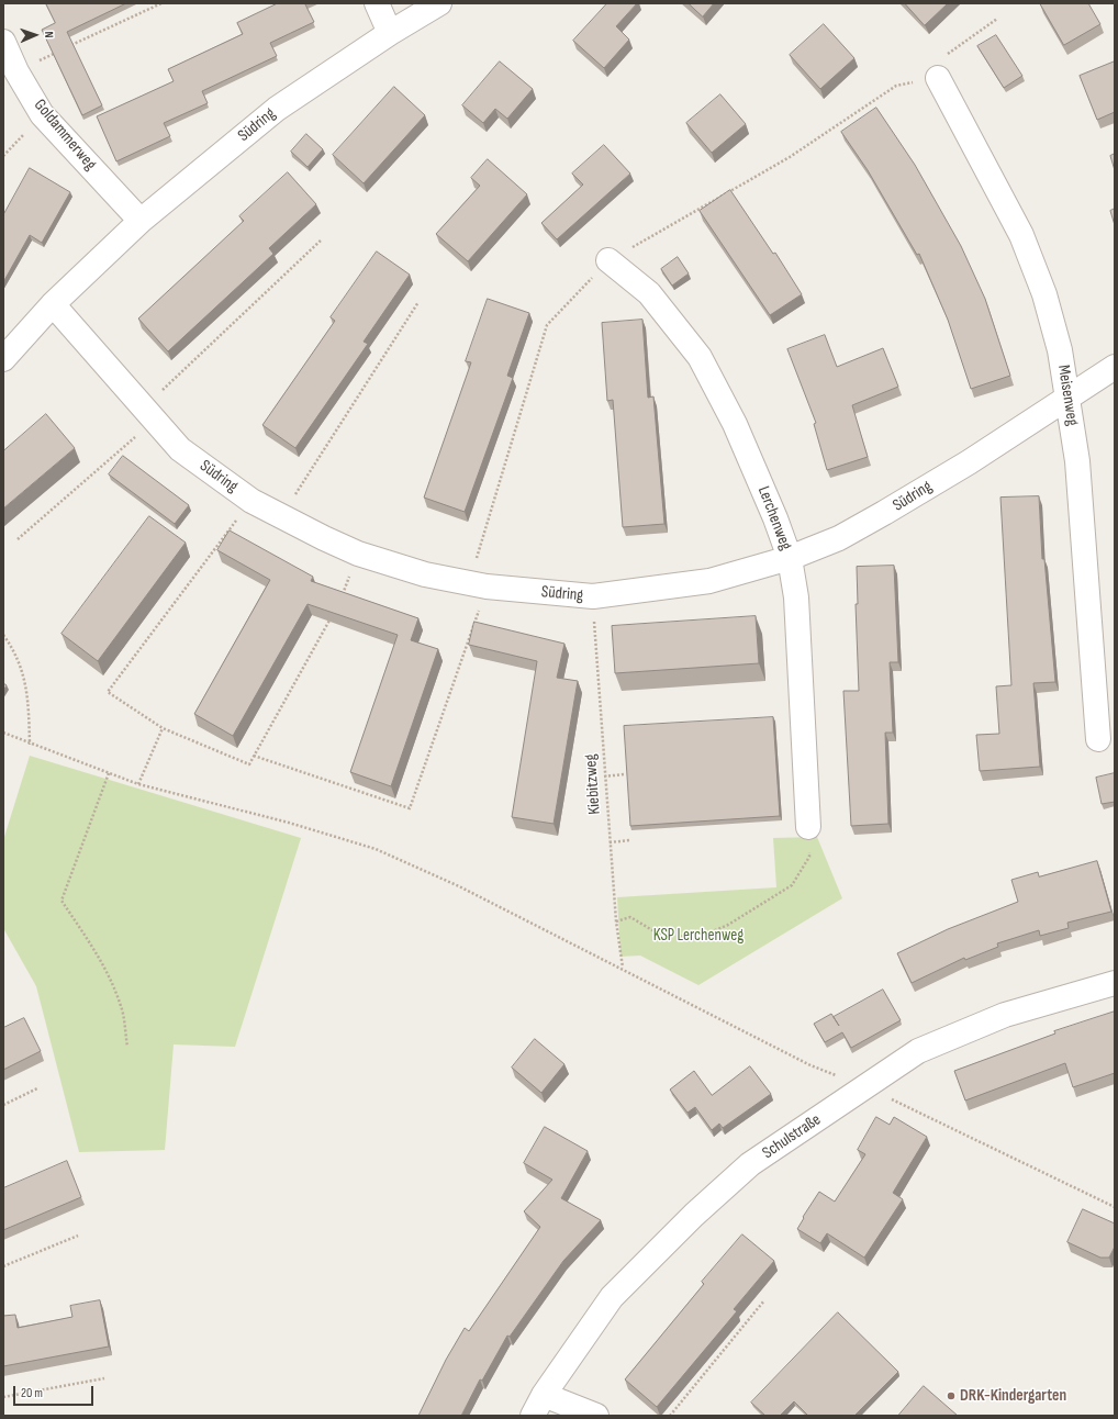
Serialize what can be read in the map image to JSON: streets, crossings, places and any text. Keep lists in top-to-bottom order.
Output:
{
  "streets": {
    "street": [
      "Südring",
      "Goldammerweg",
      "Meisenweg",
      "Lerchenweg",
      "Schulstraße"
    ],
    "path": ["Kiebitzweg"]
  },
  "crossings": [
    ["Südring", "Goldammerweg"],
    ["Südring", "Meisenweg"],
    ["Südring", "Lerchenweg"],
    ["Südring", "Kiebitzweg"]
  ],
  "parks": ["KSP Lerchenweg"],
  "places": ["DRK-Kindergarten"],
  "scale_bar": "20 m",
  "north": "right"
}
